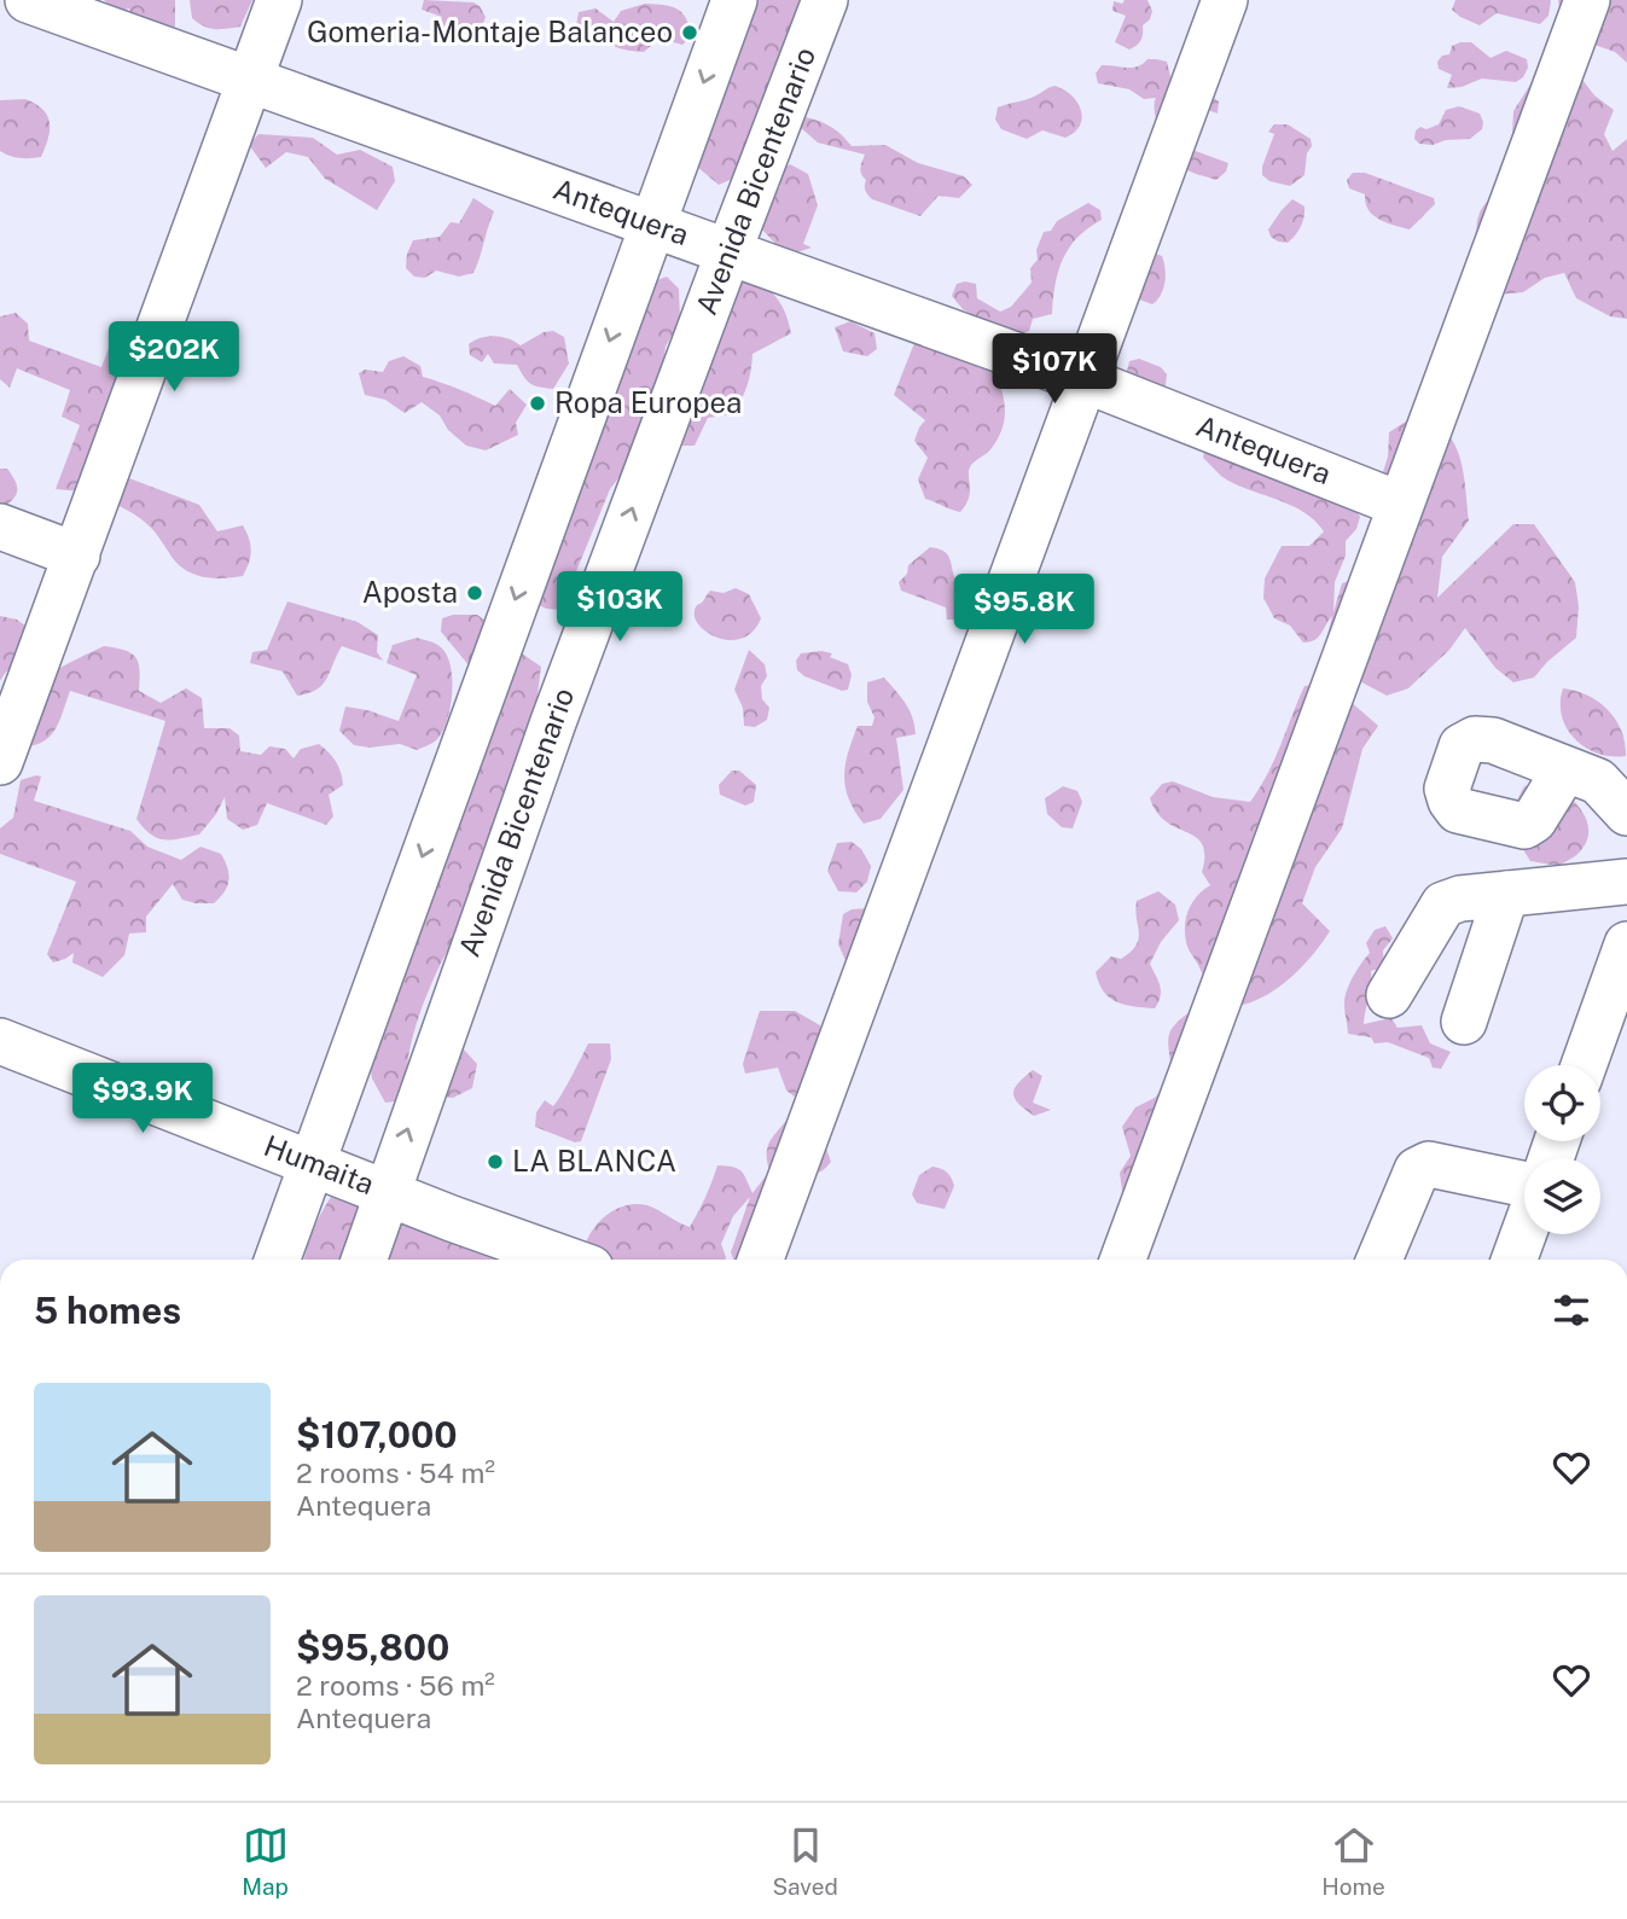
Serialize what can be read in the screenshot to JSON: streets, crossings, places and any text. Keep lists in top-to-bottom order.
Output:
{
  "streets": {
    "street": ["Avenida Bicentenario", "Antequera", "Humaita"]
  },
  "crossings": [
    ["Avenida Bicentenario", "Antequera"],
    ["Avenida Bicentenario", "Humaita"]
  ],
  "places": [
    "Gomeria-Montaje Balanceo",
    "Ropa Europea",
    "Aposta",
    "LA BLANCA"
  ],
  "page": {
    "price": [
      "$202K",
      "$107K",
      "$103K",
      "$95.8K",
      "$93.9K"
    ],
    "heading": "5 homes",
    "list": [
      {
        "name": "$107,000",
        "note": "2 rooms · 54 m² · Antequera"
      },
      {
        "name": "$95,800",
        "note": "2 rooms · 56 m² · Antequera"
      }
    ],
    "tabs": ["Map", "Saved", "Home"]
  }
}
